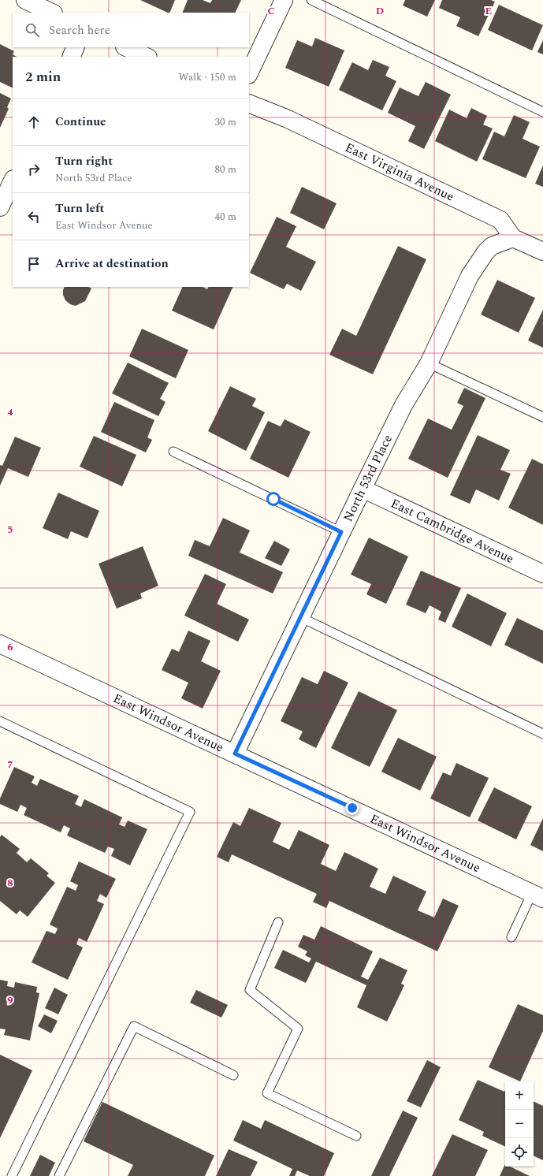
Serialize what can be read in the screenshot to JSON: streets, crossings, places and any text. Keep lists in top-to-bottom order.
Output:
{
  "streets": {
    "street": [
      "East Virginia Avenue",
      "North 53rd Place",
      "East Cambridge Avenue",
      "East Windsor Avenue"
    ]
  },
  "crossings": [
    ["East Virginia Avenue", "North 53rd Place"],
    ["North 53rd Place", "East Cambridge Avenue"],
    ["North 53rd Place", "East Windsor Avenue"]
  ],
  "page": {
    "search": "Search here",
    "heading": ["2 min", "Walk · 150 m"],
    "list": [
      ["Continue", "30 m"],
      ["Turn right", "North 53rd Place", "80 m"],
      ["Turn left", "East Windsor Avenue", "40 m"],
      "Arrive at destination"
    ],
    "map_buttons": ["+", "−"]
  },
  "grid": {
    "columns": ["C", "D", "E"],
    "rows": [
      "4",
      "5",
      "6",
      "7",
      "8",
      "9"
    ]
  }
}
